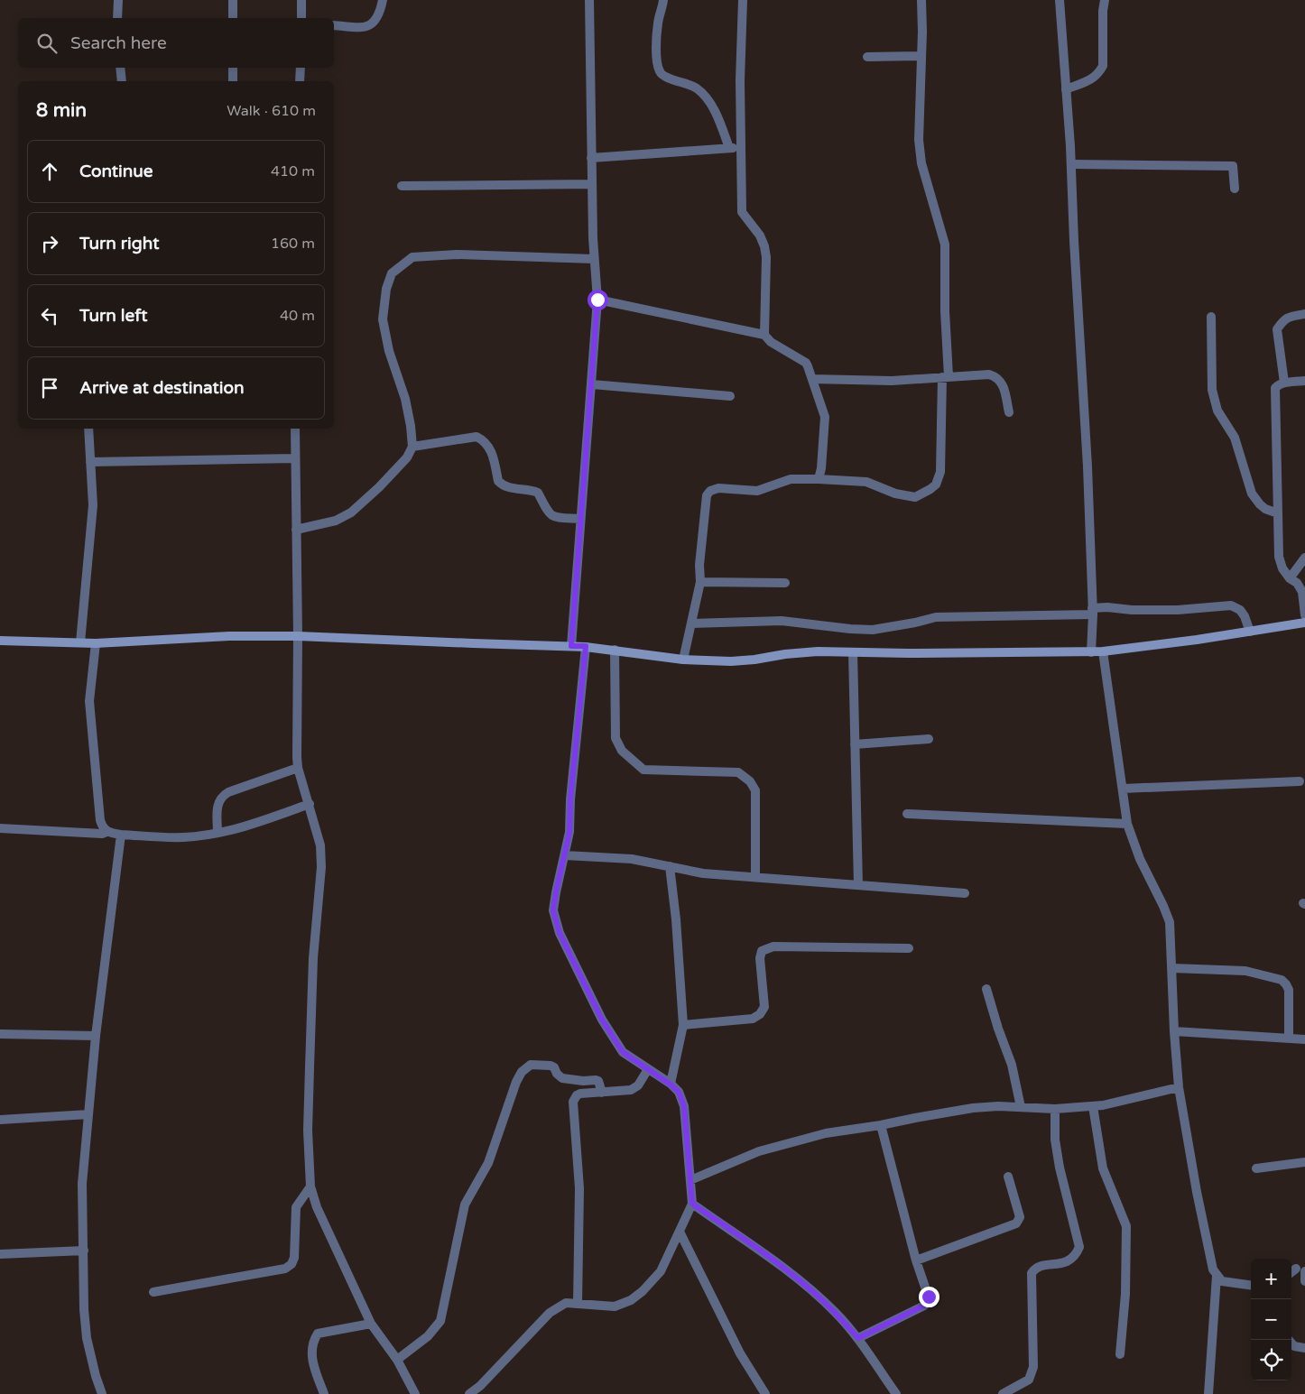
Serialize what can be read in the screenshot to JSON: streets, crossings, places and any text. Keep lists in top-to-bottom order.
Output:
{
  "page": {
    "search": "Search here",
    "heading": ["8 min", "Walk · 610 m"],
    "list": [
      ["Continue", "410 m"],
      ["Turn right", "160 m"],
      ["Turn left", "40 m"],
      "Arrive at destination"
    ],
    "map_buttons": ["+", "−"]
  }
}
